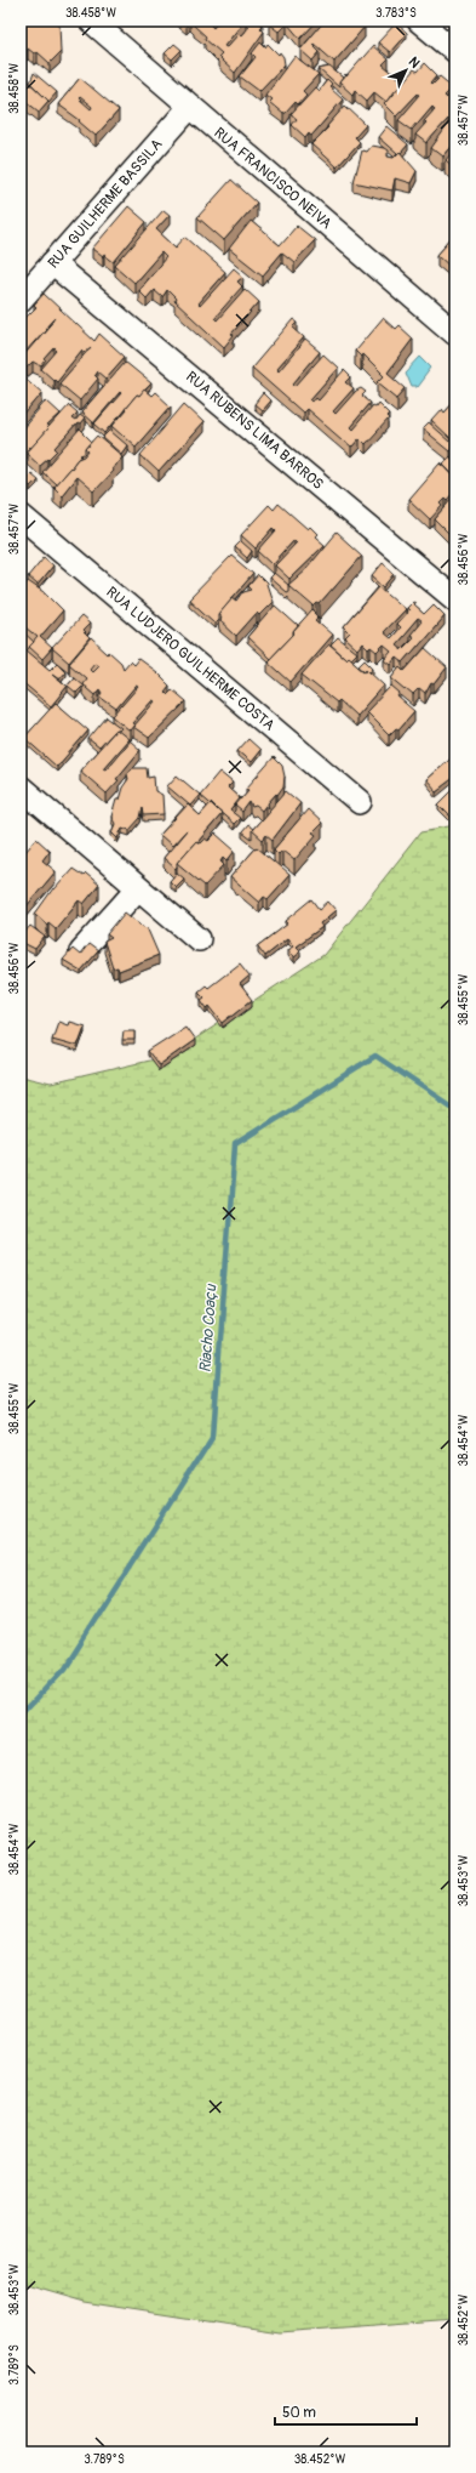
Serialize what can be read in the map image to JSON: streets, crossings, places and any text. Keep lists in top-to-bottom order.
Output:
{
  "streets": {
    "street": [
      "RUA FRANCISCO NEIVA",
      "RUA GUILHERME BASSILA",
      "RUA RUBENS LIMA BARROS",
      "RUA LUDJERO GUILHERME COSTA"
    ]
  },
  "crossings": [
    ["RUA FRANCISCO NEIVA", "RUA GUILHERME BASSILA"],
    ["RUA GUILHERME BASSILA", "RUA RUBENS LIMA BARROS"]
  ],
  "water": ["Riacho Coaçu"],
  "scale_bar": "50 m",
  "north": "top right",
  "coordinates": [
    "38.458°W",
    "3.783°S",
    "38.457°W",
    "38.456°W",
    "38.455°W",
    "38.454°W",
    "38.453°W",
    "38.452°W",
    "3.789°S"
  ]
}
